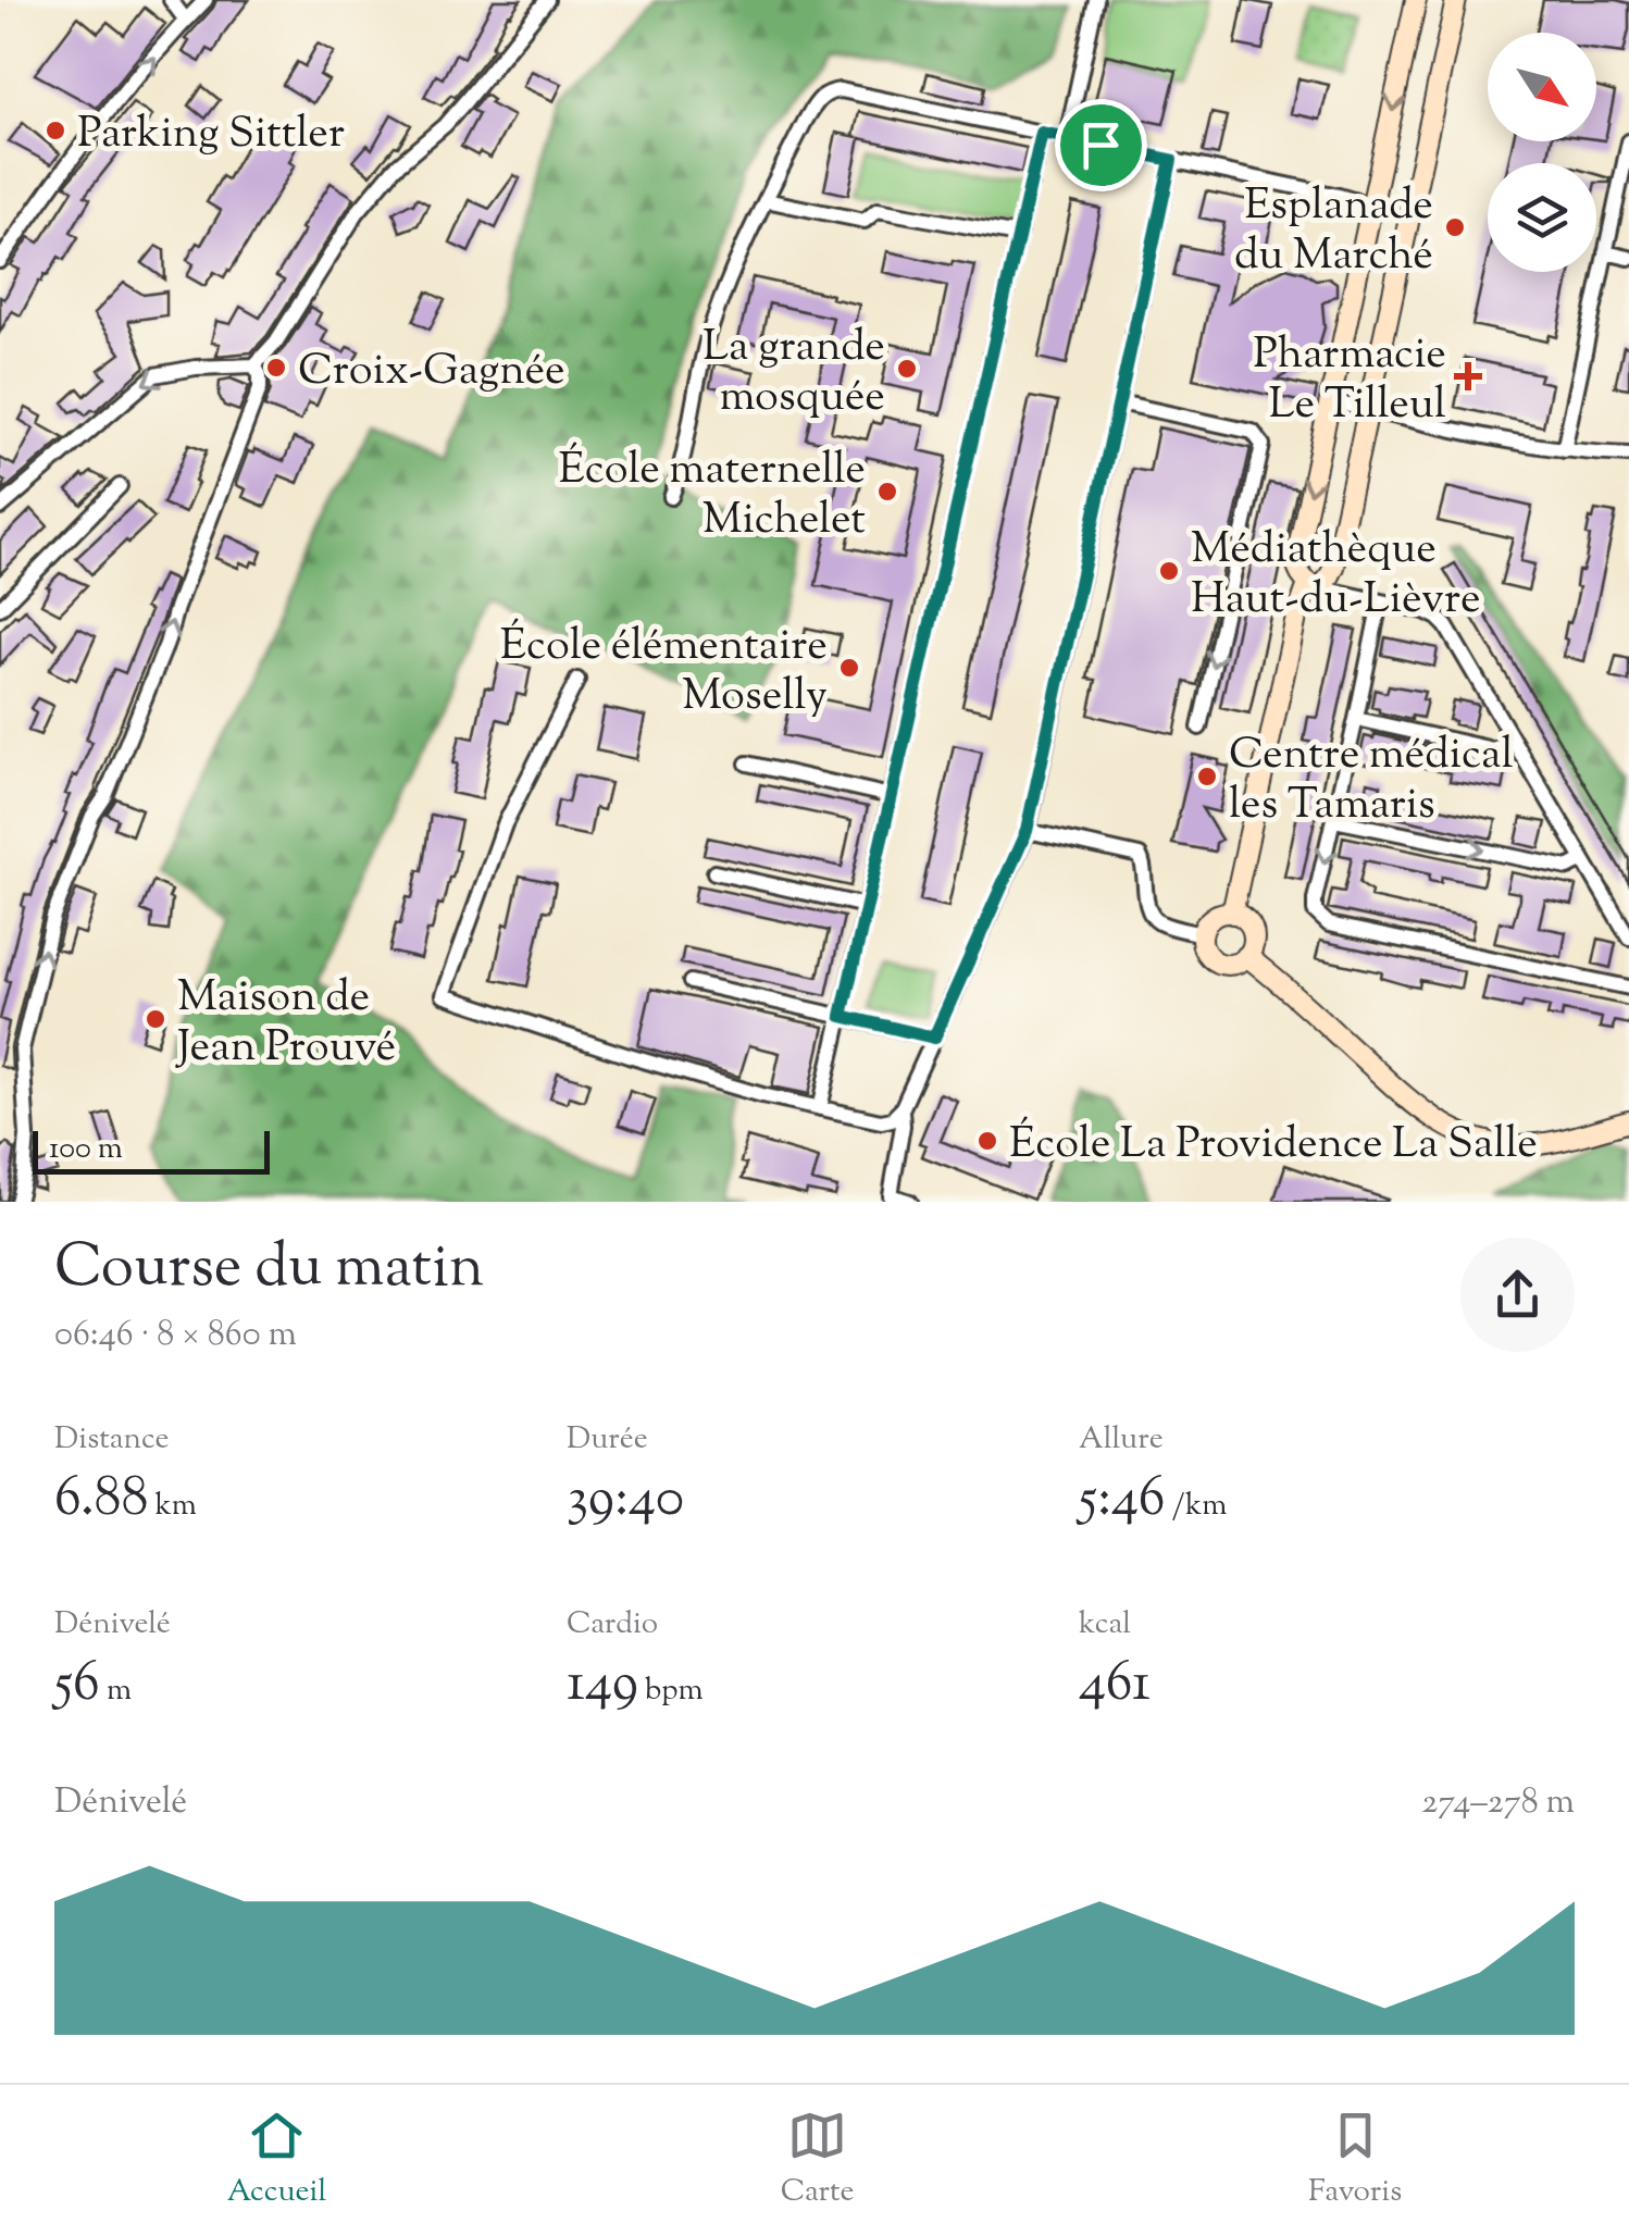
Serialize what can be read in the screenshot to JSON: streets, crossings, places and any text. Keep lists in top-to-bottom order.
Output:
{
  "places": {
    "other": [
      "Parking Sittler",
      "Esplanade du Marché",
      "Croix-Gagnée",
      "La grande mosquée",
      "École maternelle Michelet",
      "Médiathèque Haut-du-Lièvre",
      "École élémentaire Moselly",
      "Centre médical les Tamaris",
      "Maison de Jean Prouvé",
      "École La Providence La Salle"
    ],
    "health": ["Pharmacie Le Tilleul"]
  },
  "scale_bar": "100 m",
  "north": "bottom right",
  "page": {
    "scale": "100 m",
    "heading": ["Course du matin", "06:46 · 8 × 860 m"],
    "stats": [
      ["Distance", "6.88 km"],
      ["Durée", "39:40"],
      ["Allure", "5:46 /km"],
      ["Dénivelé", "56 m"],
      ["Cardio", "149 bpm"],
      ["kcal", "461"]
    ],
    "chart": ["Dénivelé", "274–278 m"],
    "tabs": ["Accueil", "Carte", "Favoris"]
  }
}
